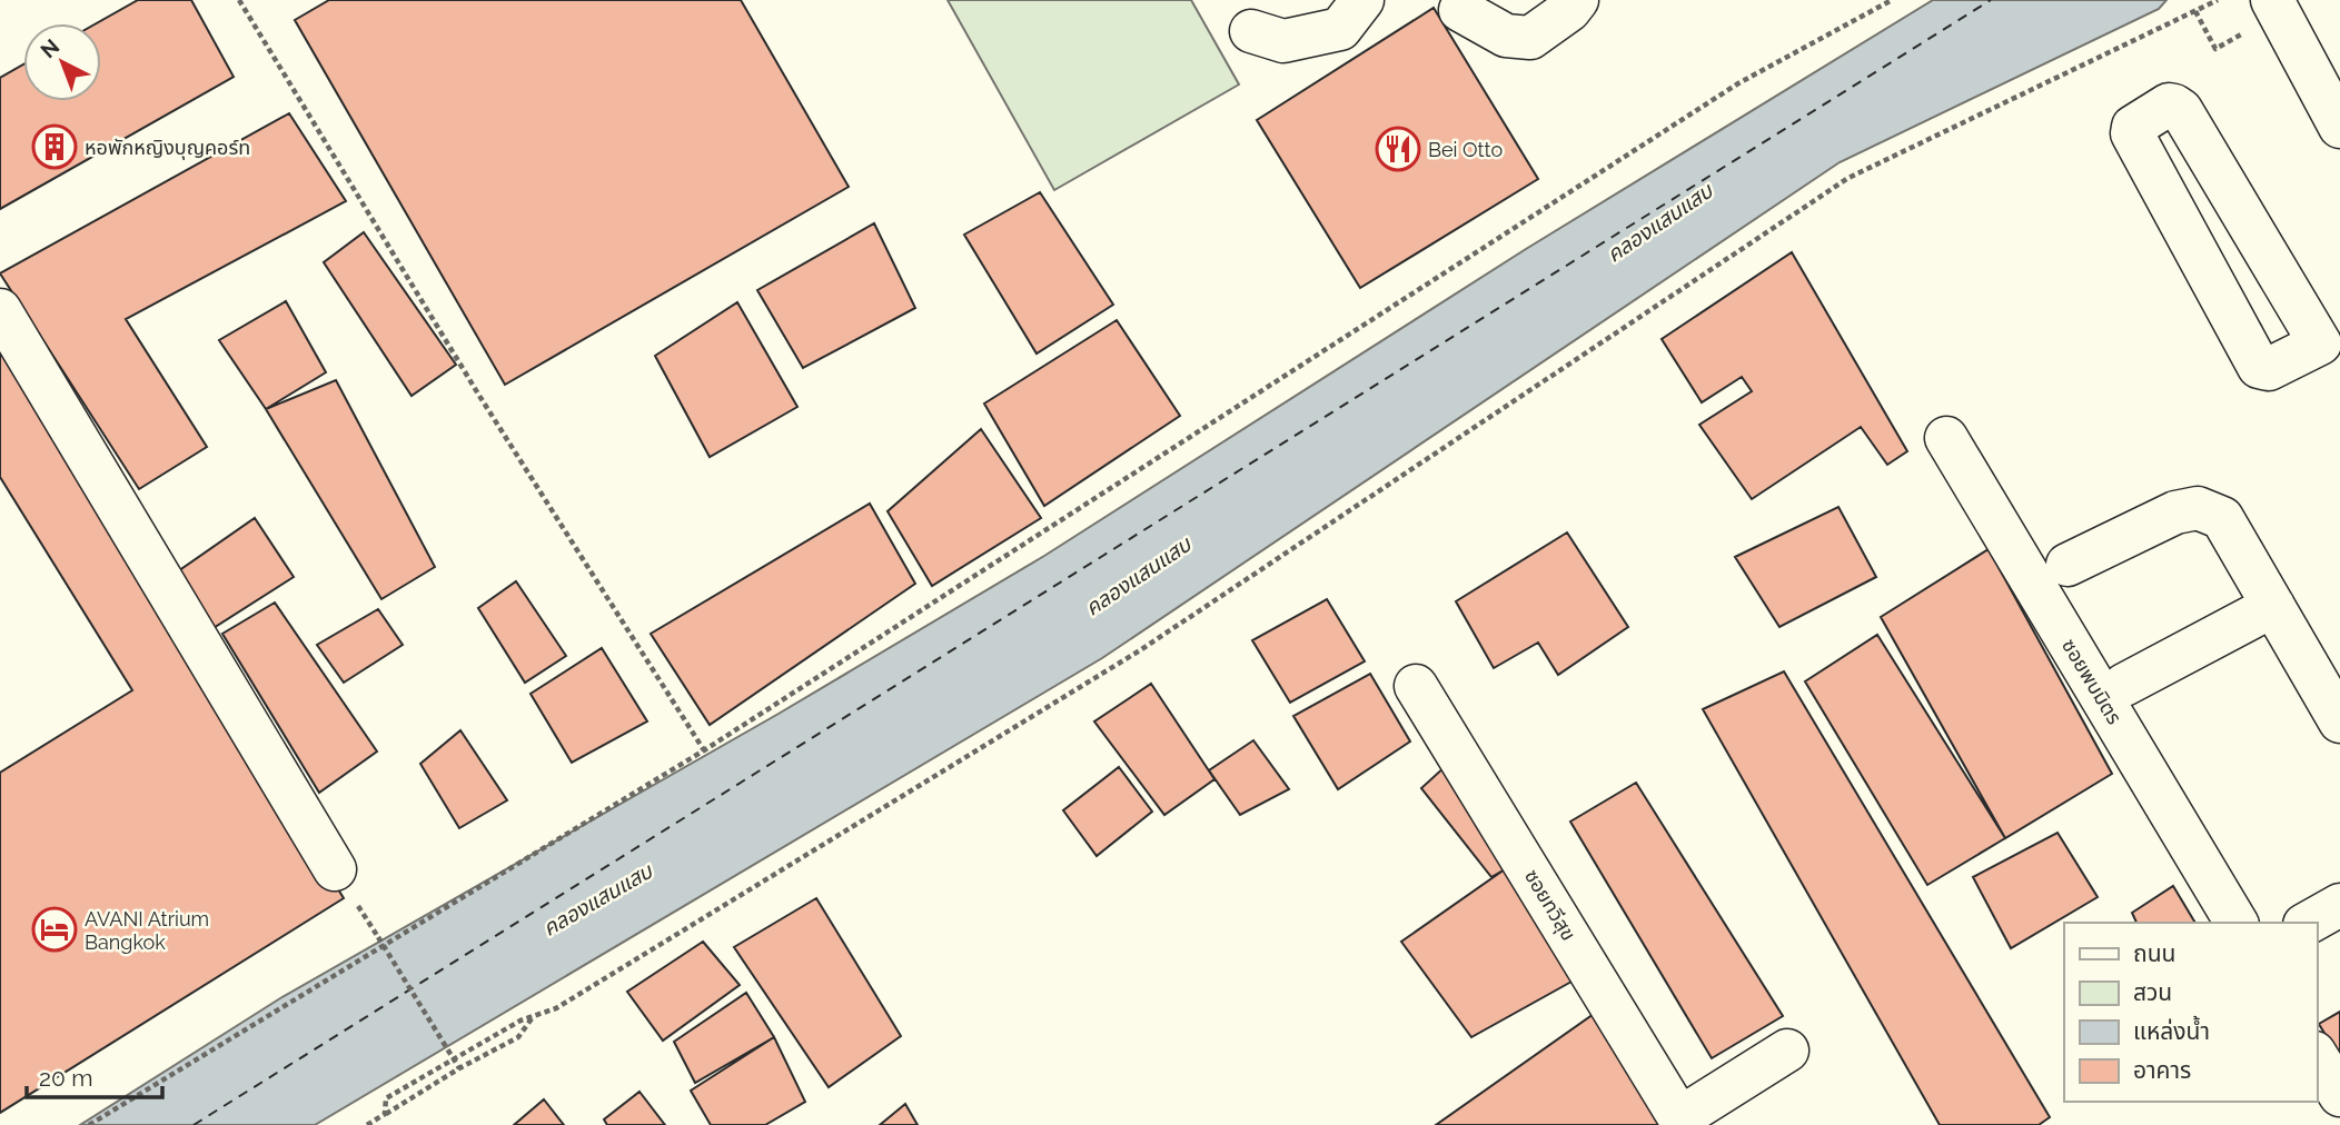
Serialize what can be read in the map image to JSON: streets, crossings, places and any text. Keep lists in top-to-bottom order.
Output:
{
  "streets": {
    "street": ["ซอยพบมิตร", "ซอยทวีสุข"]
  },
  "water": ["คลองแสนแสบ"],
  "places": {
    "building": ["หอพักหญิงบุญคอร์ท"],
    "restaurant": ["Bei Otto"],
    "hotel": ["AVANI Atrium Bangkok"]
  },
  "legend": [
    "ถนน",
    "สวน",
    "แหล่งน้ำ",
    "อาคาร"
  ],
  "scale_bar": "20 m",
  "north": "top left"
}
